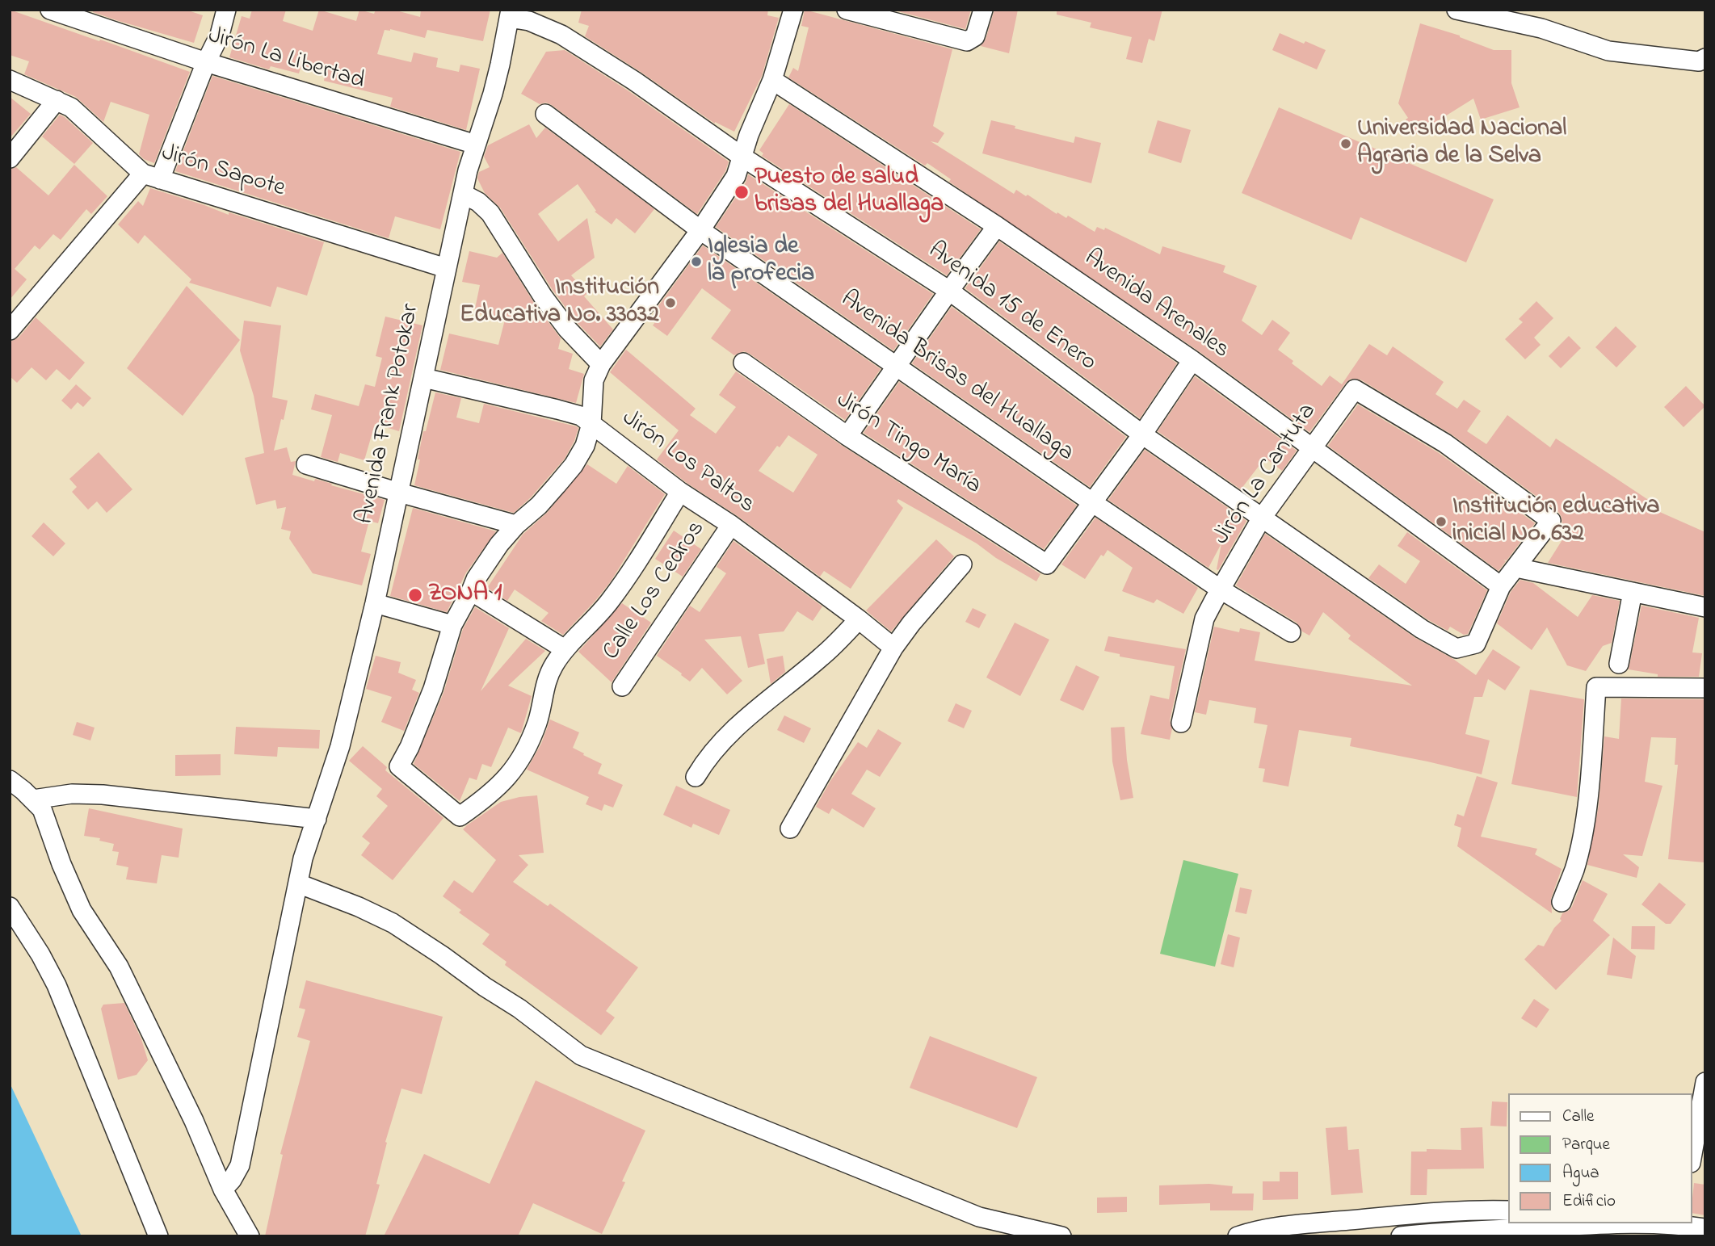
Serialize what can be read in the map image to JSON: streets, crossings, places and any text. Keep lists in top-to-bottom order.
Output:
{
  "streets": {
    "street": [
      "Jirón La Libertad",
      "Jirón Sapote",
      "Avenida Arenales",
      "Avenida 15 de Enero",
      "Avenida Brisas del Huallaga",
      "Avenida Frank Potokar",
      "Jirón Tingo María",
      "Jirón Los Paltos",
      "Jirón La Cantuta",
      "Calle Los Cedros"
    ]
  },
  "crossings": [
    ["Jirón La Libertad", "Avenida Frank Potokar"],
    ["Jirón Sapote", "Avenida Frank Potokar"],
    ["Avenida Arenales", "Avenida 15 de Enero"],
    ["Avenida Arenales", "Jirón La Cantuta"],
    ["Avenida 15 de Enero", "Avenida Frank Potokar"],
    ["Avenida 15 de Enero", "Jirón La Cantuta"],
    ["Avenida Brisas del Huallaga", "Jirón Tingo María"],
    ["Avenida Brisas del Huallaga", "Jirón La Cantuta"],
    ["Avenida Frank Potokar", "Jirón Los Paltos"],
    ["Jirón Los Paltos", "Calle Los Cedros"]
  ],
  "places": [
    "Universidad Nacional Agraria de la Selva",
    "Puesto de salud brisas del Huallaga",
    "Iglesia de la profecia",
    "Institución Educativa No. 33032",
    "Institución educativa inicial No. 632",
    "ZONA 1"
  ],
  "legend": [
    "Calle",
    "Parque",
    "Agua",
    "Edificio"
  ]
}
